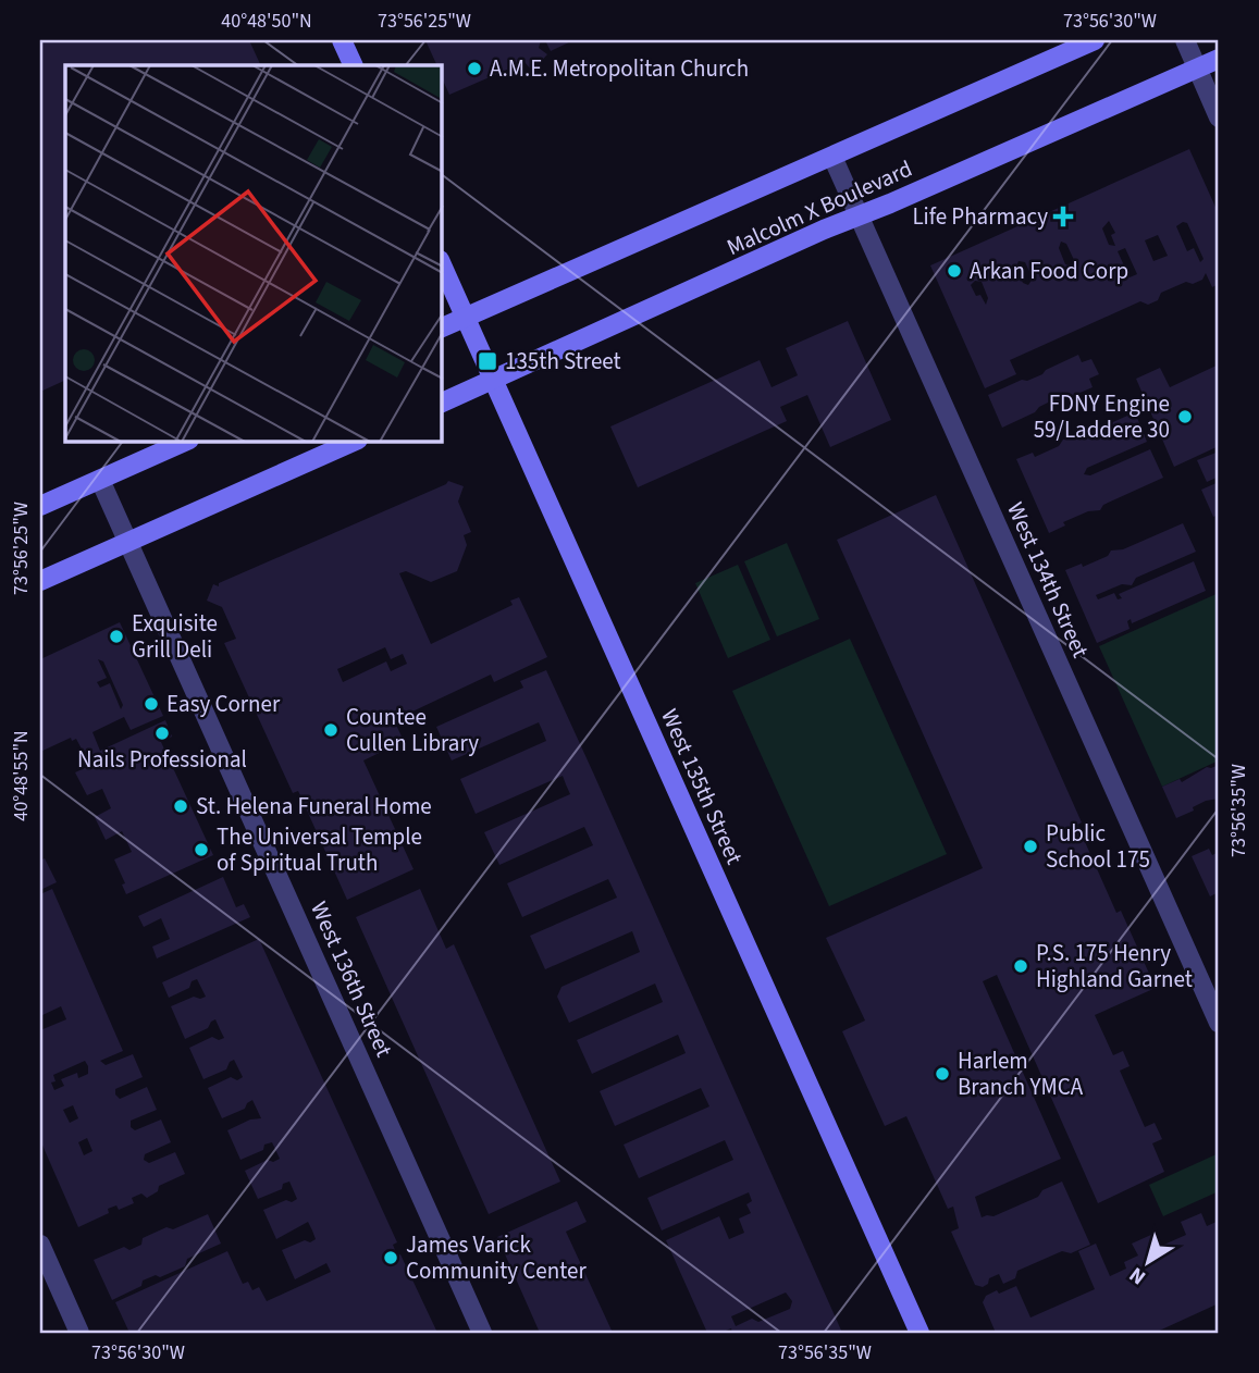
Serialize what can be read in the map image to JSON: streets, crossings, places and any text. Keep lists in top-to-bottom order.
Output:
{
  "streets": {
    "main road": ["Malcolm X Boulevard", "West 135th Street"],
    "street": ["West 134th Street", "West 136th Street"]
  },
  "crossings": [
    ["Malcolm X Boulevard", "West 134th Street"],
    ["Malcolm X Boulevard", "West 135th Street"]
  ],
  "places": {
    "other": [
      "A.M.E. Metropolitan Church",
      "Arkan Food Corp",
      "FDNY Engine 59/Laddere 30",
      "Exquisite Grill Deli",
      "Easy Corner",
      "Countee Cullen Library",
      "Nails Professional",
      "St. Helena Funeral Home",
      "Public School 175",
      "The Universal Temple of Spiritual Truth",
      "P.S. 175 Henry Highland Garnet",
      "Harlem Branch YMCA",
      "James Varick Community Center"
    ],
    "health": ["Life Pharmacy"],
    "transit": ["135th Street"]
  },
  "north": "bottom left",
  "coordinates": [
    "40°48'50\"N",
    "73°56'25\"W",
    "73°56'30\"W",
    "40°48'55\"N",
    "73°56'35\"W"
  ]
}
